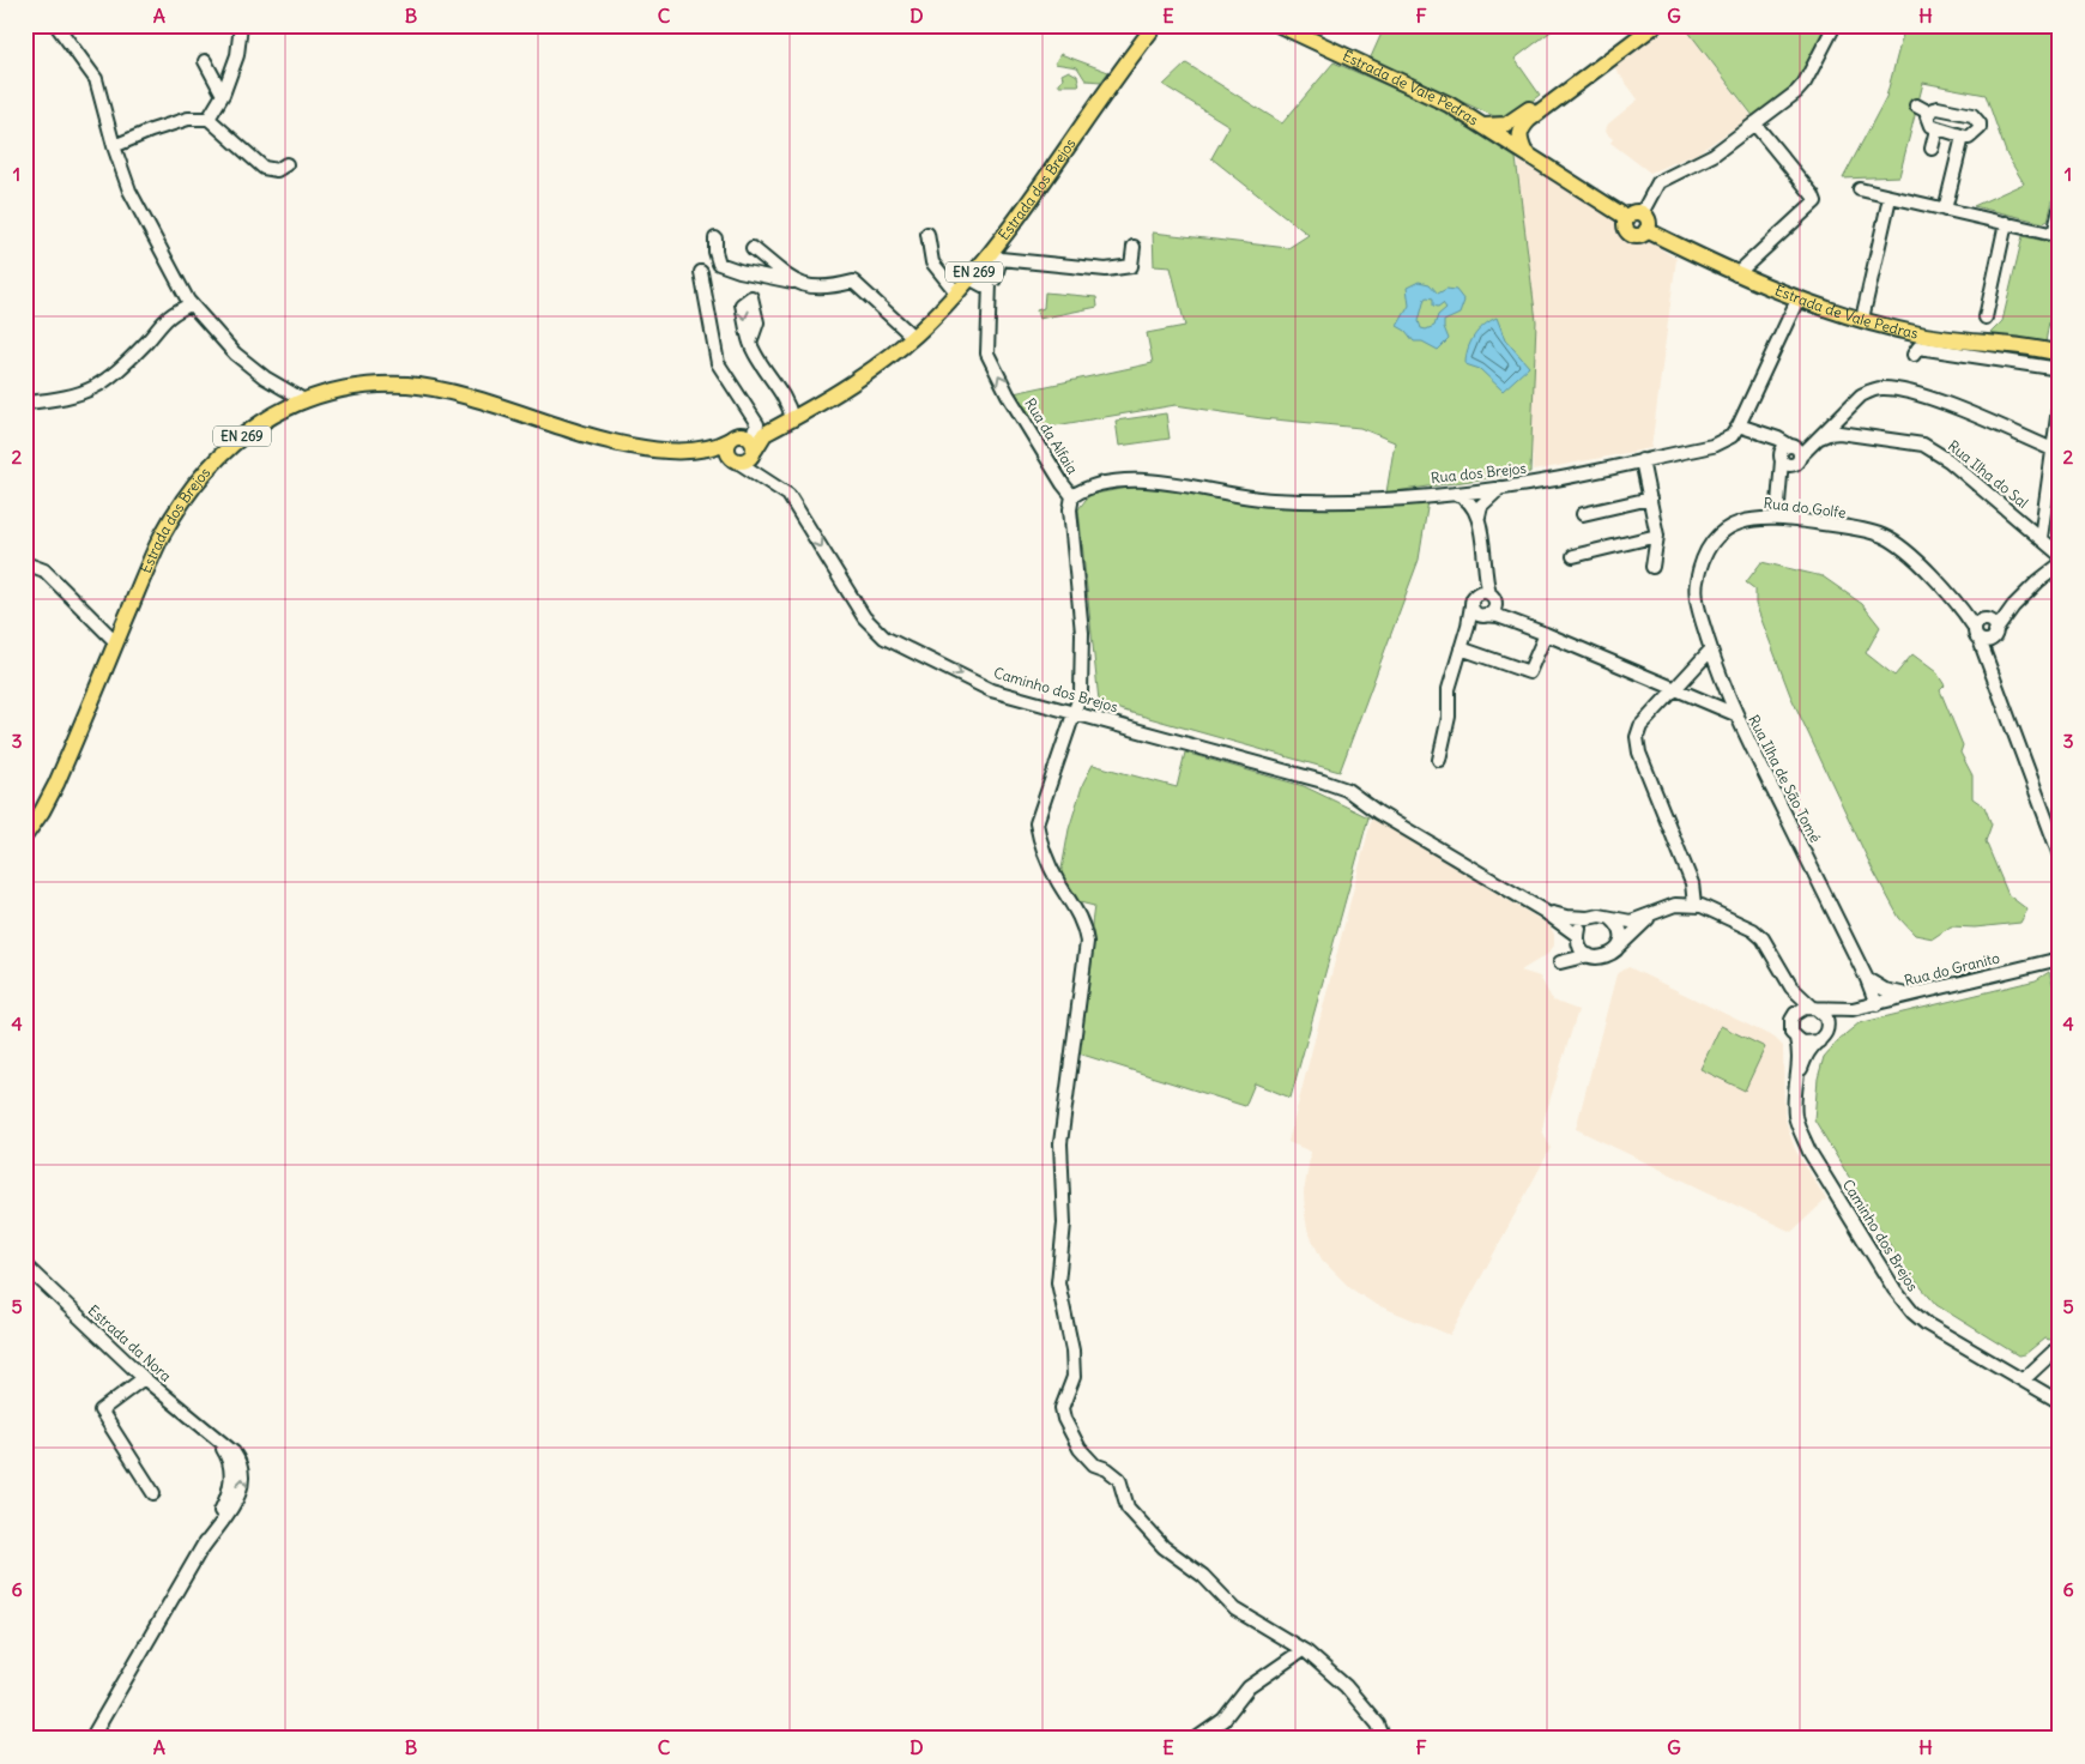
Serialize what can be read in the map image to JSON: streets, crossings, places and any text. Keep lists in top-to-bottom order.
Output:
{
  "streets": {
    "main road": ["Estrada de Vale Pedras", "Estrada dos Brejos", "EN 269"],
    "street": [
      "Rua da Alfaia",
      "Rua dos Brejos",
      "Rua Ilha do Sal",
      "Rua do Golfe",
      "Caminho dos Brejos",
      "Rua Ilha de São Tomé",
      "Rua do Granito",
      "Estrada da Nora"
    ]
  },
  "crossings": [
    ["Estrada de Vale Pedras", "Rua dos Brejos"],
    ["Estrada dos Brejos", "EN 269"],
    ["EN 269", "Caminho dos Brejos"],
    ["Rua da Alfaia", "Rua dos Brejos"],
    ["Rua da Alfaia", "Caminho dos Brejos"],
    ["Rua do Golfe", "Rua Ilha de São Tomé"],
    ["Caminho dos Brejos", "Rua do Granito"],
    ["Rua Ilha de São Tomé", "Rua do Granito"]
  ],
  "grid": {
    "columns": [
      "A",
      "B",
      "C",
      "D",
      "E",
      "F",
      "G",
      "H"
    ],
    "rows": [
      "1",
      "2",
      "3",
      "4",
      "5",
      "6"
    ]
  }
}
